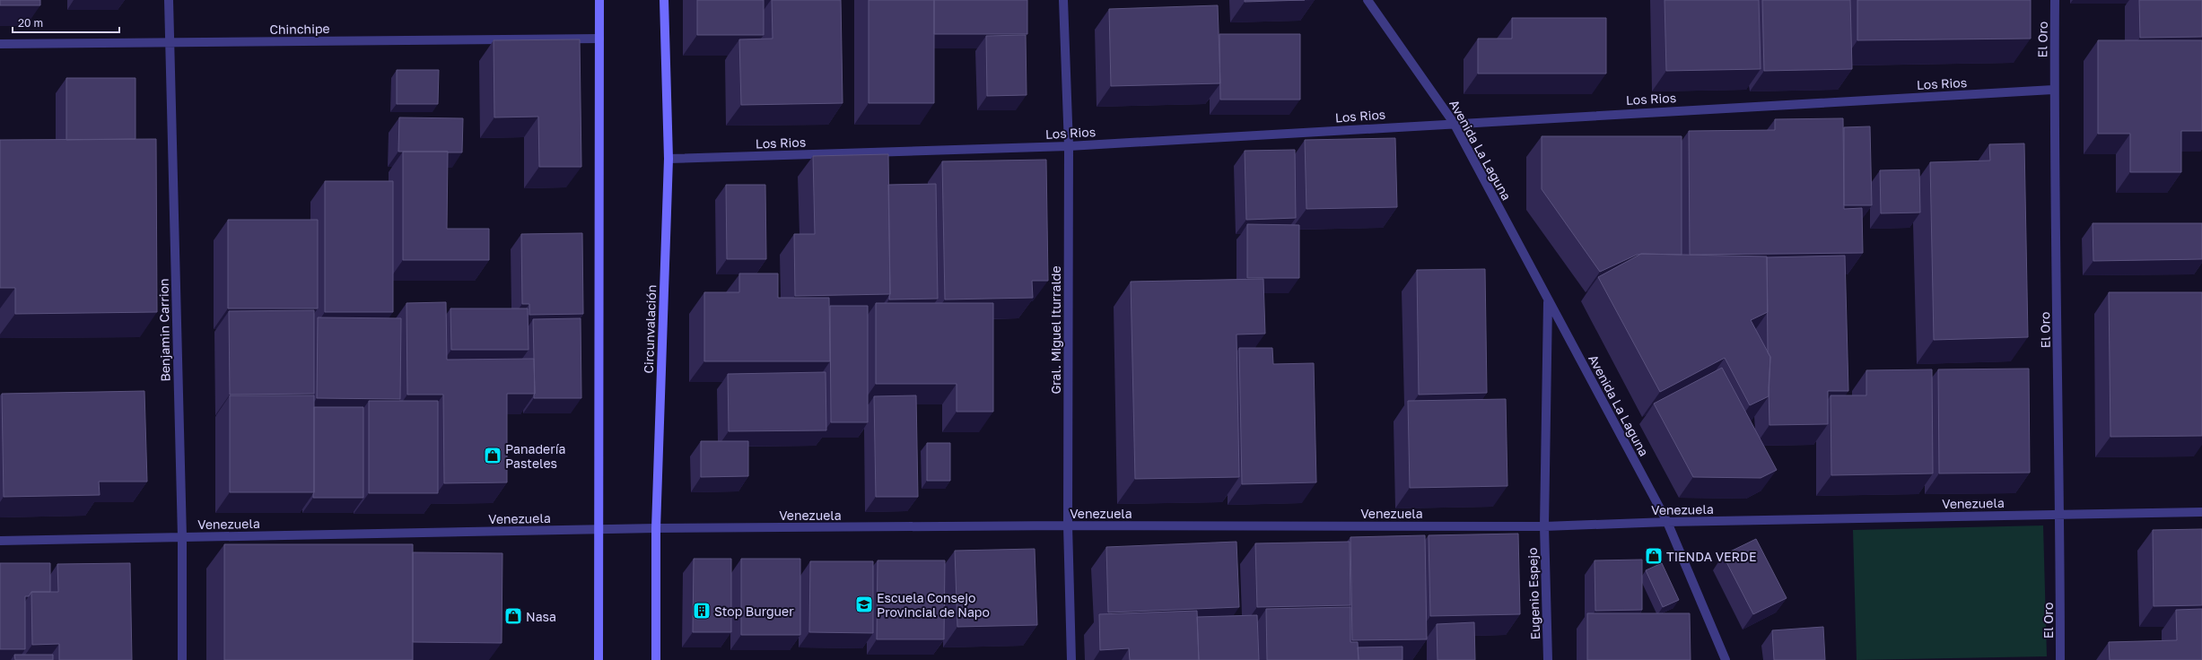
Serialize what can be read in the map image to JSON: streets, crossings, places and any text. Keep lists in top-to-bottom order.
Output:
{
  "streets": {
    "main road": ["Circunvalación"],
    "street": [
      "Chinchipe",
      "El Oro",
      "Los Rios",
      "Avenida La Laguna",
      "Benjamin Carrion",
      "Gral. Miguel Iturralde",
      "Venezuela",
      "Eugenio Espejo"
    ]
  },
  "crossings": [
    ["Chinchipe", "Benjamin Carrion"],
    ["El Oro", "Los Rios"],
    ["El Oro", "Venezuela"],
    ["Los Rios", "Avenida La Laguna"],
    ["Los Rios", "Circunvalación"],
    ["Los Rios", "Gral. Miguel Iturralde"],
    ["Avenida La Laguna", "Venezuela"],
    ["Avenida La Laguna", "Eugenio Espejo"],
    ["Circunvalación", "Venezuela"],
    ["Benjamin Carrion", "Venezuela"],
    ["Gral. Miguel Iturralde", "Venezuela"],
    ["Venezuela", "Eugenio Espejo"]
  ],
  "places": {
    "shop": ["Panadería Pasteles", "TIENDA VERDE", "Nasa"],
    "school or university": ["Escuela Consejo Provincial de Napo"],
    "building": ["Stop Burguer"]
  },
  "scale_bar": "20 m"
}
